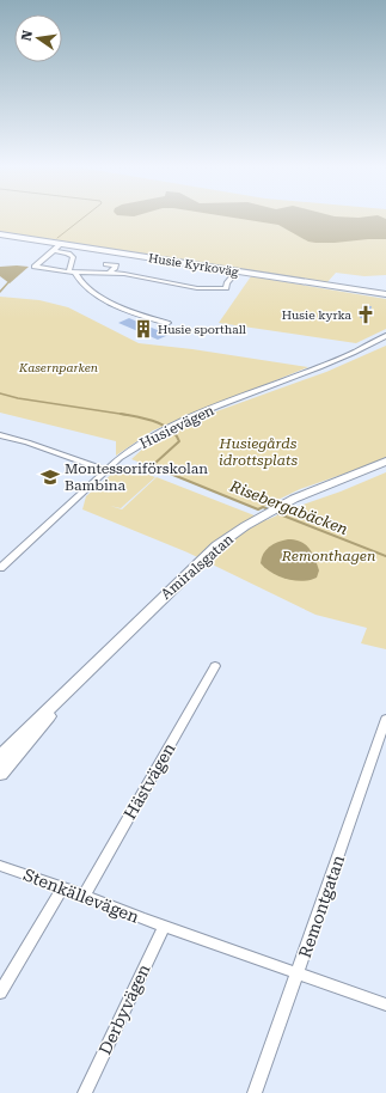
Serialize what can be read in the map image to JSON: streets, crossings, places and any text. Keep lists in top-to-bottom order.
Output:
{
  "streets": {
    "street": [
      "Husie Kyrkoväg",
      "Husievägen",
      "Amiralsgatan",
      "Hästvägen",
      "Stenkällevägen",
      "Remontgatan",
      "Derbyvägen"
    ]
  },
  "crossings": [
    ["Hästvägen", "Stenkällevägen"],
    ["Stenkällevägen", "Derbyvägen"]
  ],
  "water": ["Risebergabäcken"],
  "parks": ["Kasernparken", "Husiegårds idrottsplats", "Remonthagen"],
  "places": {
    "church": ["Husie kyrka"],
    "building": ["Husie sporthall"],
    "school or university": ["Montessoriförskolan Bambina"]
  },
  "north": "left"
}
